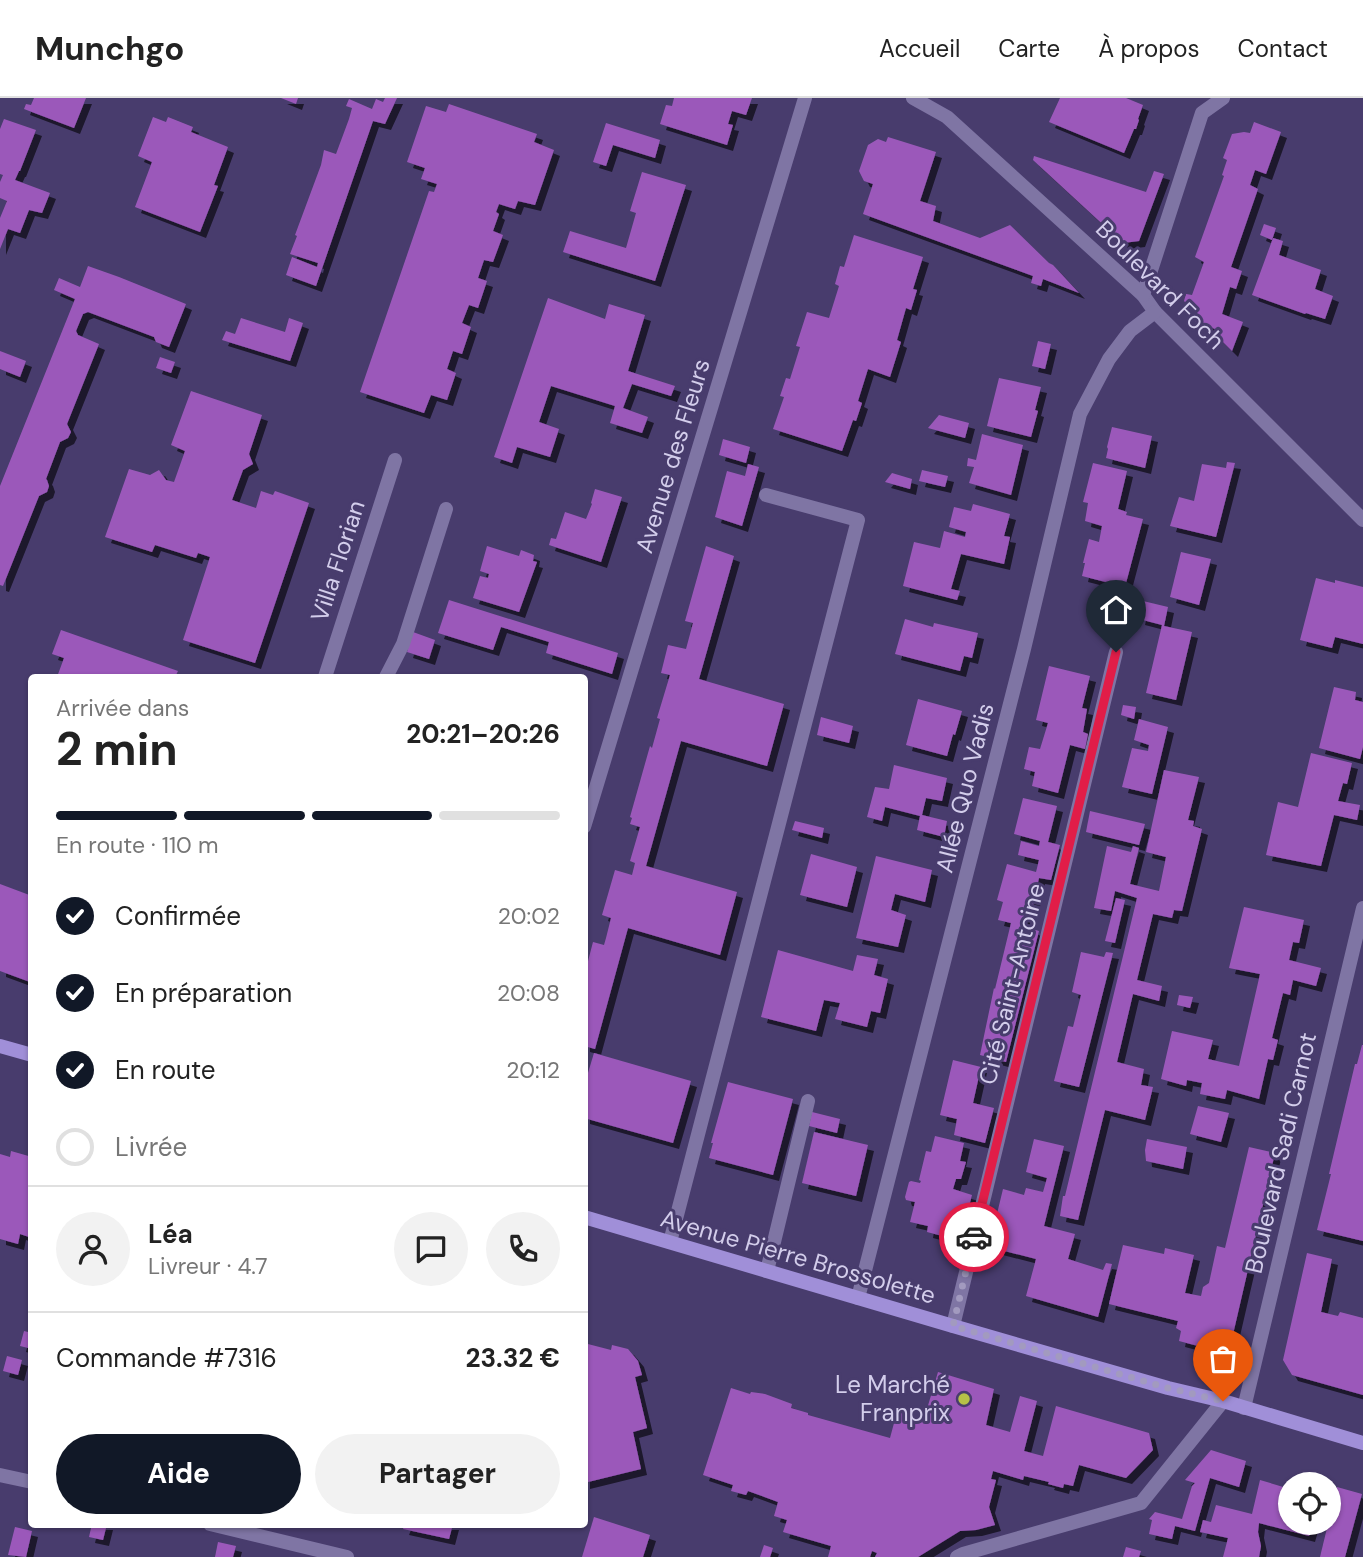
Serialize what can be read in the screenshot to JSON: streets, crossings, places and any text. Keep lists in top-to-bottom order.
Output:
{
  "streets": {
    "main road": ["Avenue Pierre Brossolette"],
    "street": [
      "Boulevard Foch",
      "Avenue des Fleurs",
      "Villa Florian",
      "Allée Quo Vadis",
      "Cité Saint-Antoine",
      "Boulevard Sadi Carnot"
    ]
  },
  "crossings": [
    ["Boulevard Foch", "Allée Quo Vadis"],
    ["Allée Quo Vadis", "Avenue Pierre Brossolette"],
    ["Cité Saint-Antoine", "Avenue Pierre Brossolette"],
    ["Boulevard Sadi Carnot", "Avenue Pierre Brossolette"]
  ],
  "places": ["Le Marché Franprix"],
  "page": {
    "header": "Munchgo",
    "nav": [
      "Accueil",
      "Carte",
      "À propos",
      "Contact"
    ],
    "heading": ["2 min", "Arrivée dans", "20:21–20:26"],
    "panel": [
      "Léa",
      "Livreur · 4.7",
      "Commande #7316",
      "23.32 €"
    ],
    "bar": "En route · 110 m",
    "list": [
      ["Confirmée", "20:02"],
      ["En préparation", "20:08"],
      ["En route", "20:12"],
      "Livrée"
    ],
    "buttons": ["Aide", "Partager"]
  }
}
